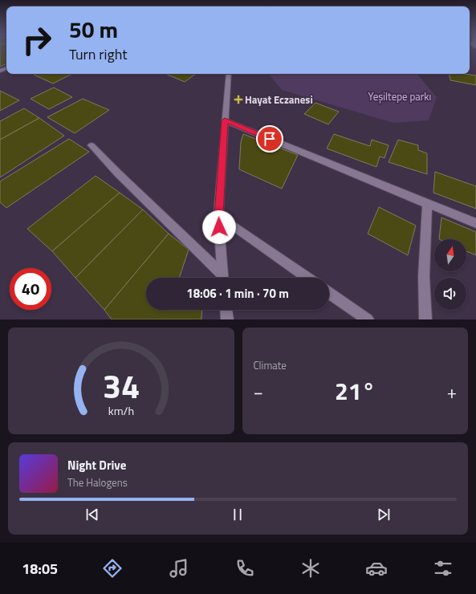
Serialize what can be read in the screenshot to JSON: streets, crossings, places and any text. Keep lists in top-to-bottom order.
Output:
{
  "parks": ["Yeşiltepe parkı"],
  "places": {
    "health": ["Hayat Eczanesi"]
  },
  "north": "top",
  "page": {
    "turn": ["50 m", "Turn right"],
    "limit": "40",
    "trip": "18:06 · 1 min · 70 m",
    "tile": "Climate",
    "heat": ["−", "21°", "+"],
    "song": ["Night Drive", "The Halogens"],
    "tabs": "18:05",
    "gauge": ["34", "km/h"]
  }
}
